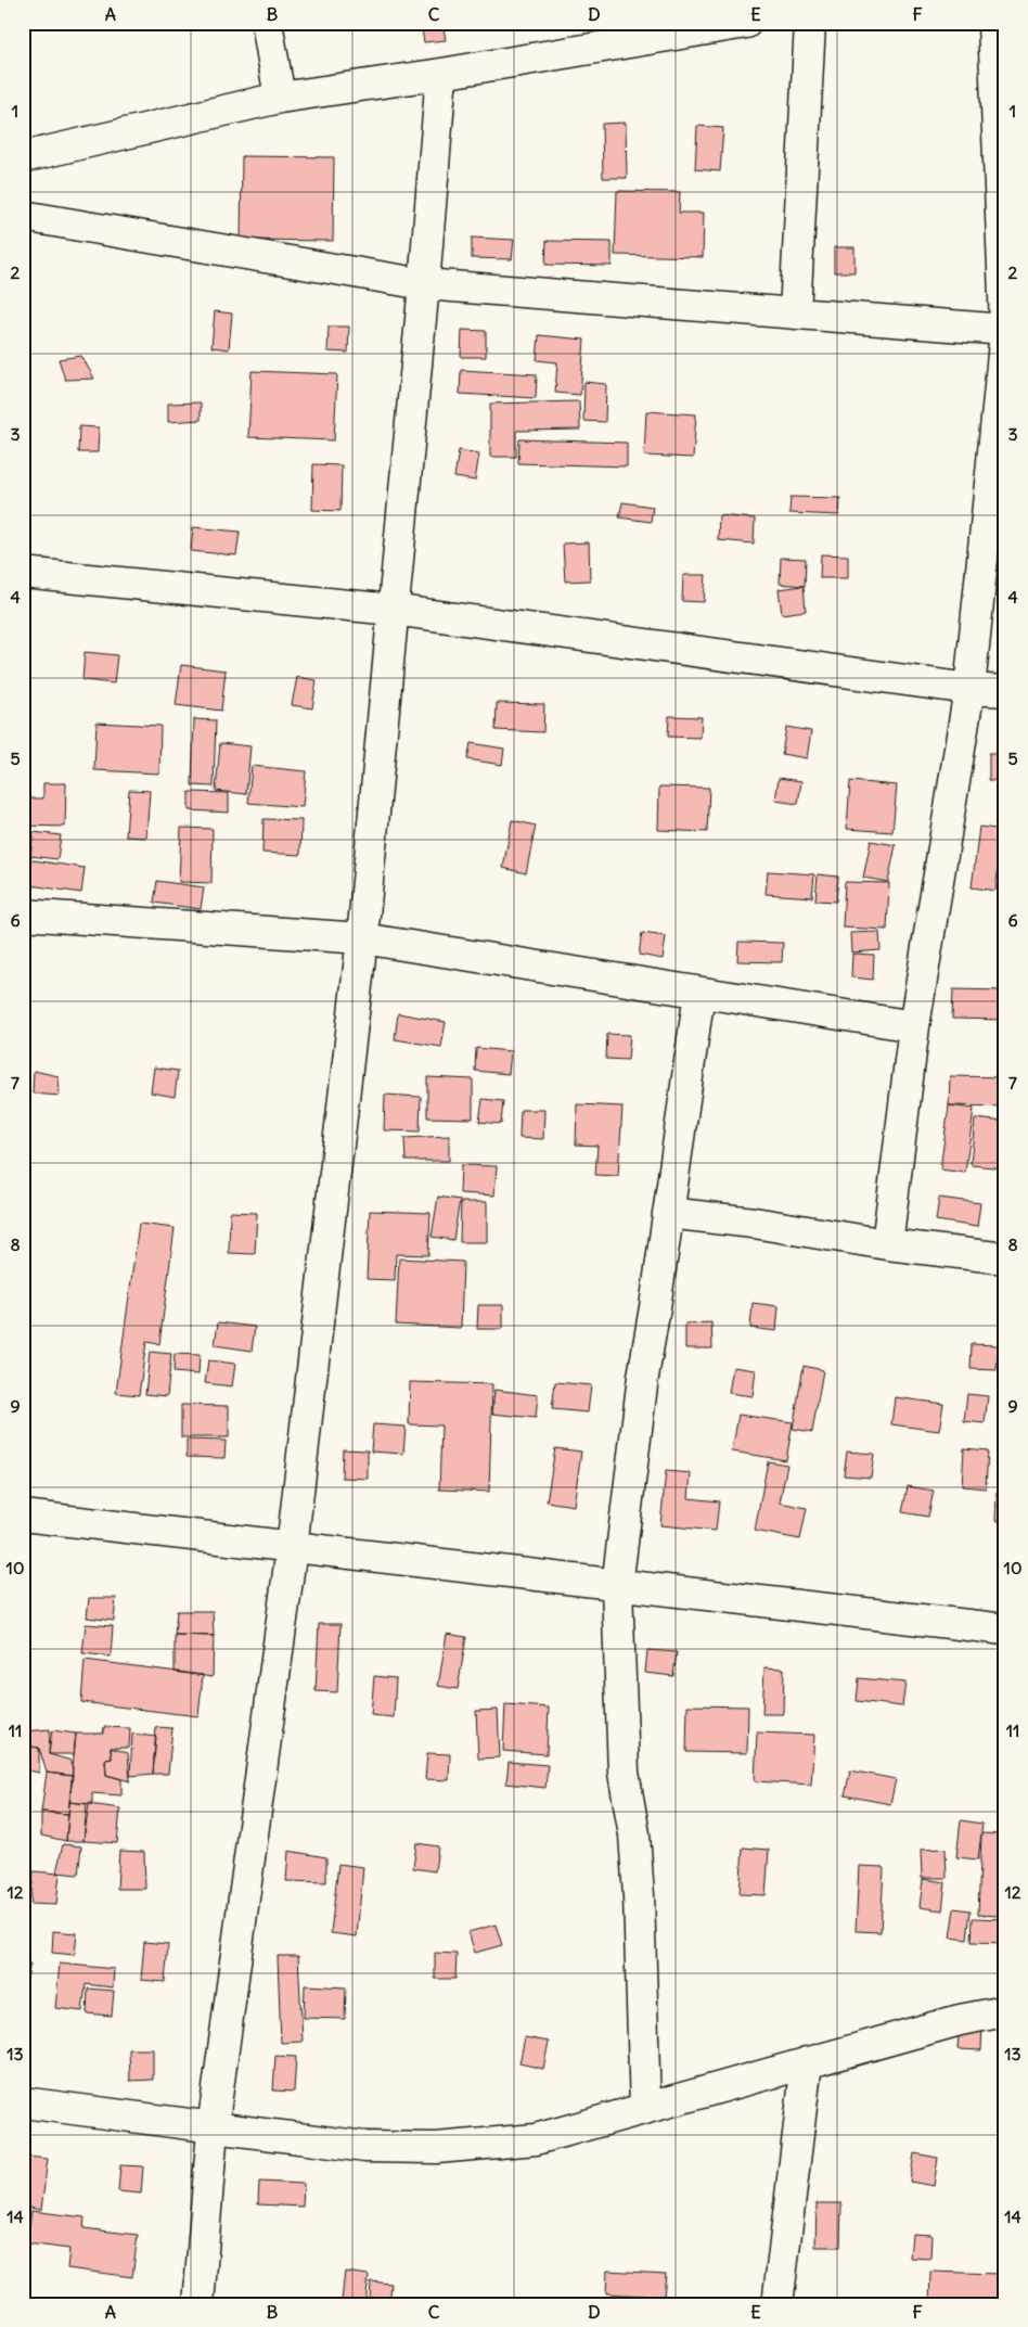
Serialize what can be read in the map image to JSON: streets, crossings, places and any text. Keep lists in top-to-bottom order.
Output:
{
  "grid": {
    "columns": [
      "A",
      "B",
      "C",
      "D",
      "E",
      "F"
    ],
    "rows": [
      "1",
      "2",
      "3",
      "4",
      "5",
      "6",
      "7",
      "8",
      "9",
      "10",
      "11",
      "12",
      "13",
      "14"
    ]
  }
}
